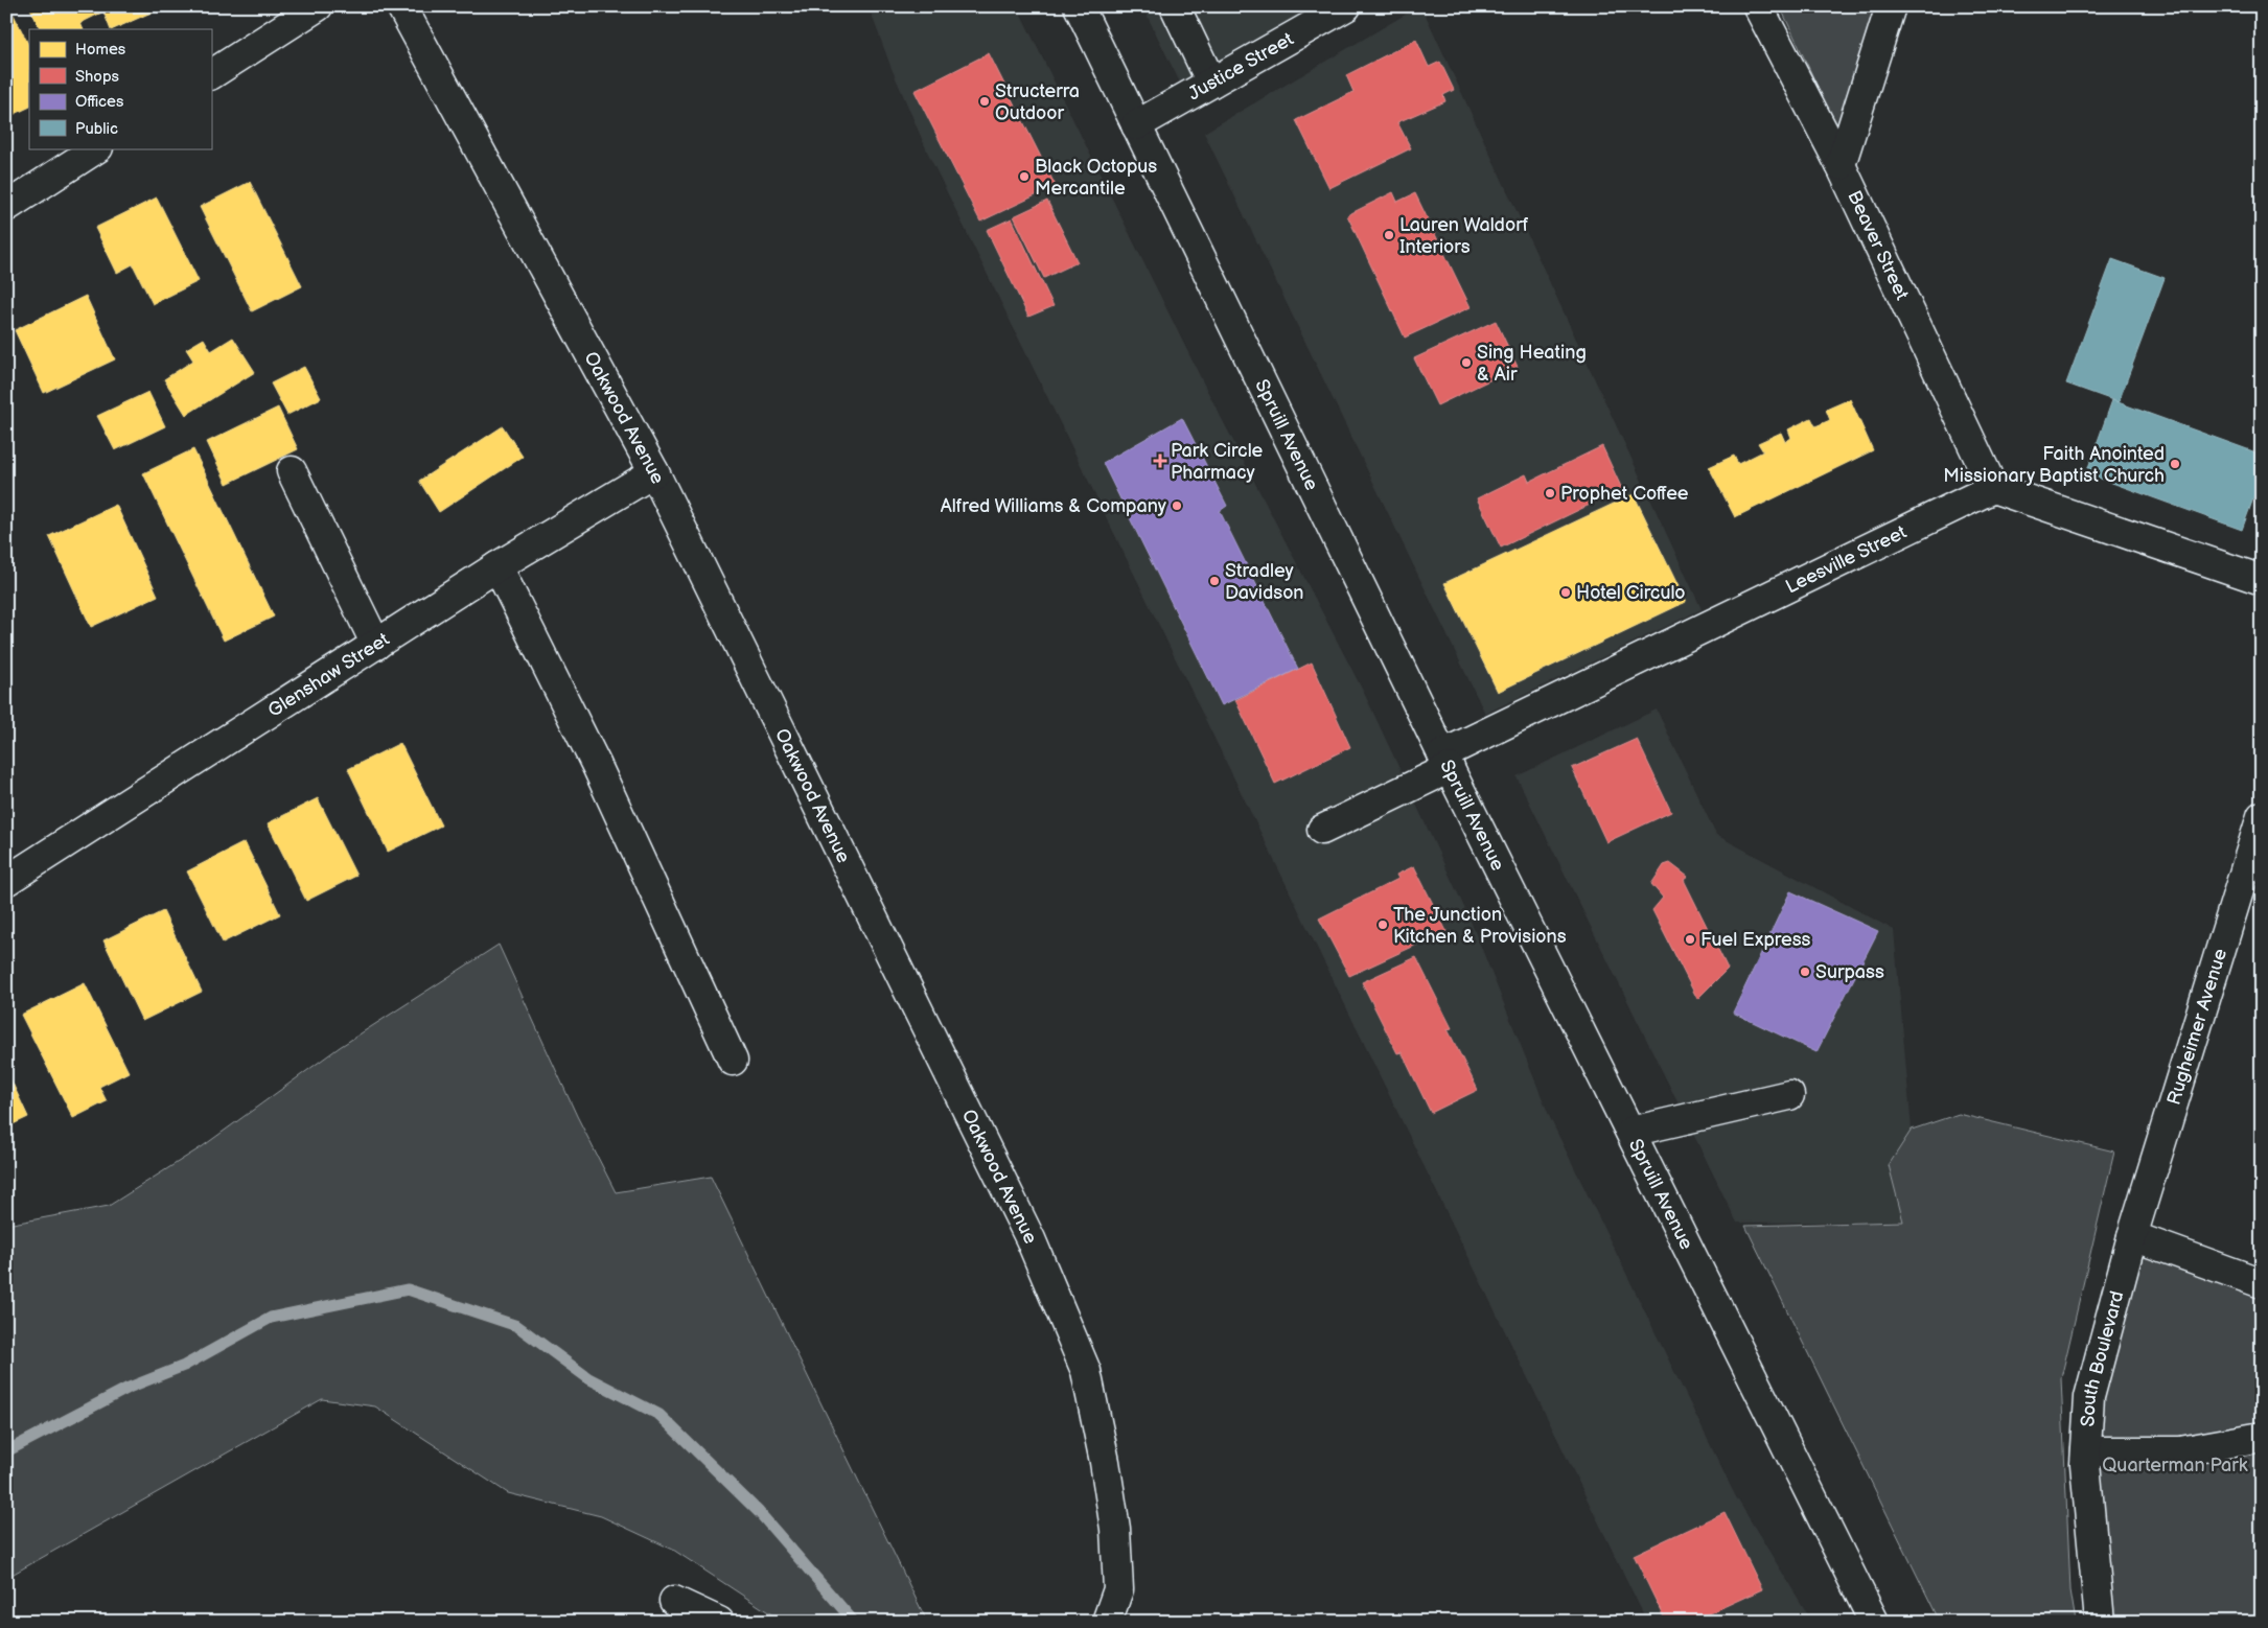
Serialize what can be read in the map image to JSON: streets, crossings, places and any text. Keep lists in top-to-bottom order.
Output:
{
  "streets": {
    "street": [
      "Justice Street",
      "Beaver Street",
      "Oakwood Avenue",
      "Spruill Avenue",
      "Leesville Street",
      "Glenshaw Street",
      "Rugheimer Avenue",
      "South Boulevard"
    ]
  },
  "crossings": [
    ["Justice Street", "Spruill Avenue"],
    ["Beaver Street", "Leesville Street"],
    ["Oakwood Avenue", "Glenshaw Street"],
    ["Spruill Avenue", "Leesville Street"],
    ["Rugheimer Avenue", "South Boulevard"]
  ],
  "parks": ["Quarterman Park"],
  "places": {
    "other": [
      "Structerra Outdoor",
      "Black Octopus Mercantile",
      "Lauren Waldorf Interiors",
      "Sing Heating & Air",
      "Faith Anointed Missionary Baptist Church",
      "Prophet Coffee",
      "Alfred Williams & Company",
      "Stradley Davidson",
      "Hotel Circulo",
      "The Junction Kitchen & Provisions",
      "Fuel Express",
      "Surpass"
    ],
    "health": ["Park Circle Pharmacy"]
  },
  "legend": [
    "Homes",
    "Shops",
    "Offices",
    "Public"
  ]
}
